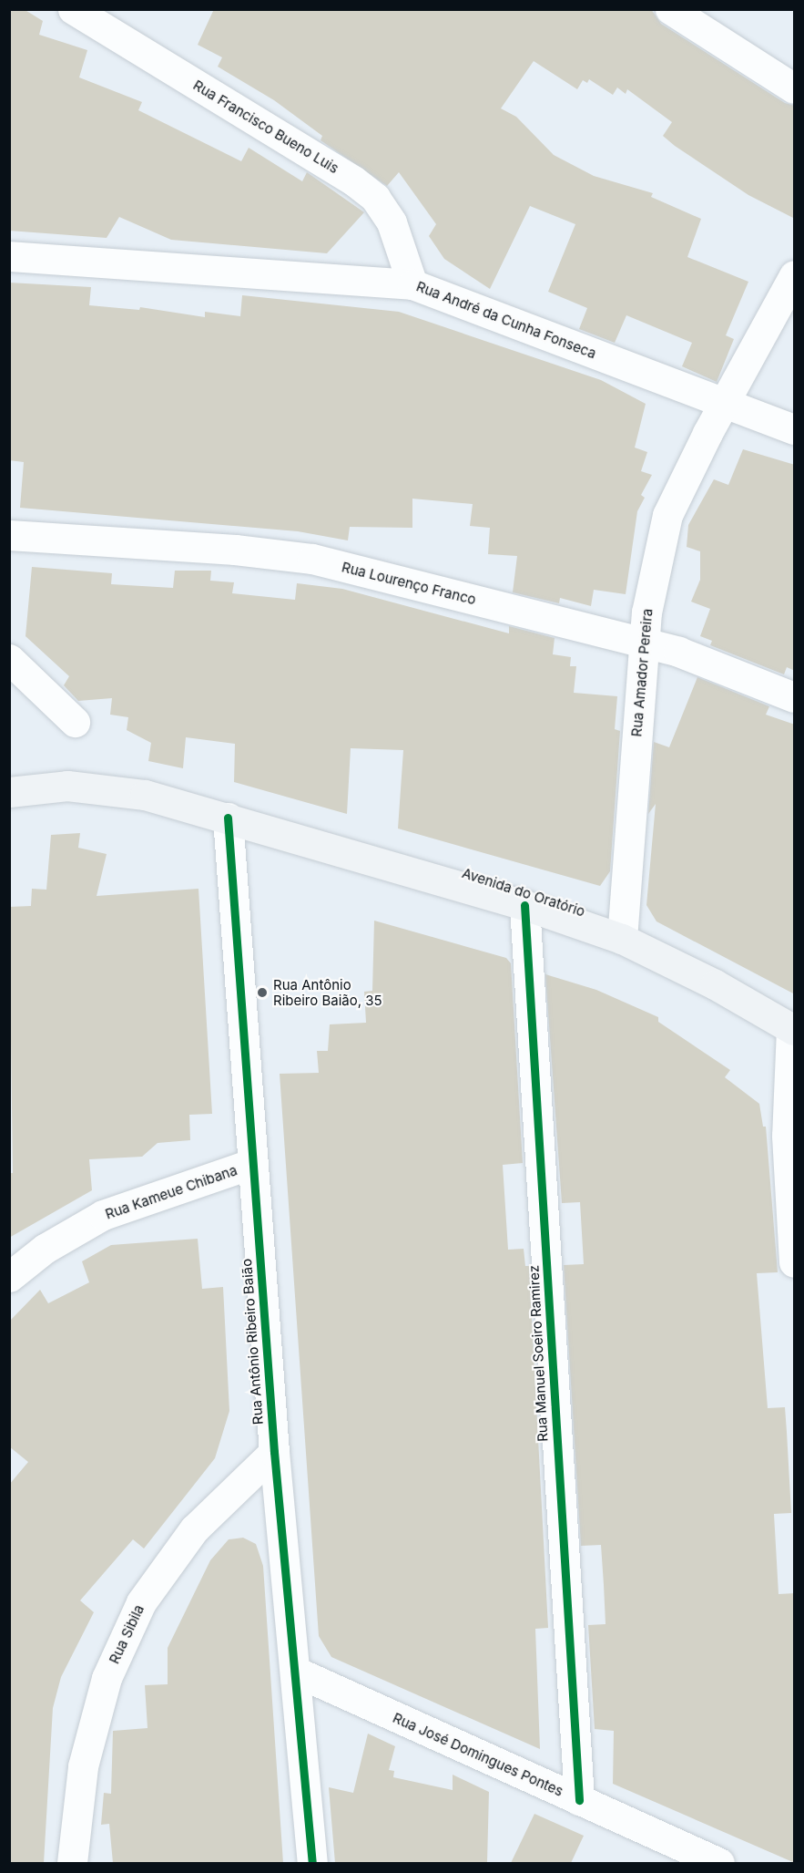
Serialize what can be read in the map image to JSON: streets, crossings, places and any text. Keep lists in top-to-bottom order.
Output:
{
  "streets": {
    "main road": ["Avenida do Oratório"],
    "street": [
      "Rua Francisco Bueno Luis",
      "Rua André da Cunha Fonseca",
      "Rua Lourenço Franco",
      "Rua Amador Pereira",
      "Rua Kameue Chibana",
      "Rua Antônio Ribeiro Baião",
      "Rua Manuel Soeiro Ramirez",
      "Rua Sibila",
      "Rua José Domingues Pontes"
    ]
  },
  "crossings": [
    ["Rua Francisco Bueno Luis", "Rua André da Cunha Fonseca"],
    ["Rua André da Cunha Fonseca", "Rua Amador Pereira"],
    ["Rua Lourenço Franco", "Rua Amador Pereira"],
    ["Rua Amador Pereira", "Avenida do Oratório"],
    ["Avenida do Oratório", "Rua Antônio Ribeiro Baião"],
    ["Avenida do Oratório", "Rua Manuel Soeiro Ramirez"],
    ["Rua Kameue Chibana", "Rua Antônio Ribeiro Baião"],
    ["Rua Antônio Ribeiro Baião", "Rua Sibila"],
    ["Rua Antônio Ribeiro Baião", "Rua José Domingues Pontes"],
    ["Rua Manuel Soeiro Ramirez", "Rua José Domingues Pontes"]
  ],
  "places": ["Rua Antônio Ribeiro Baião, 35"]
}
